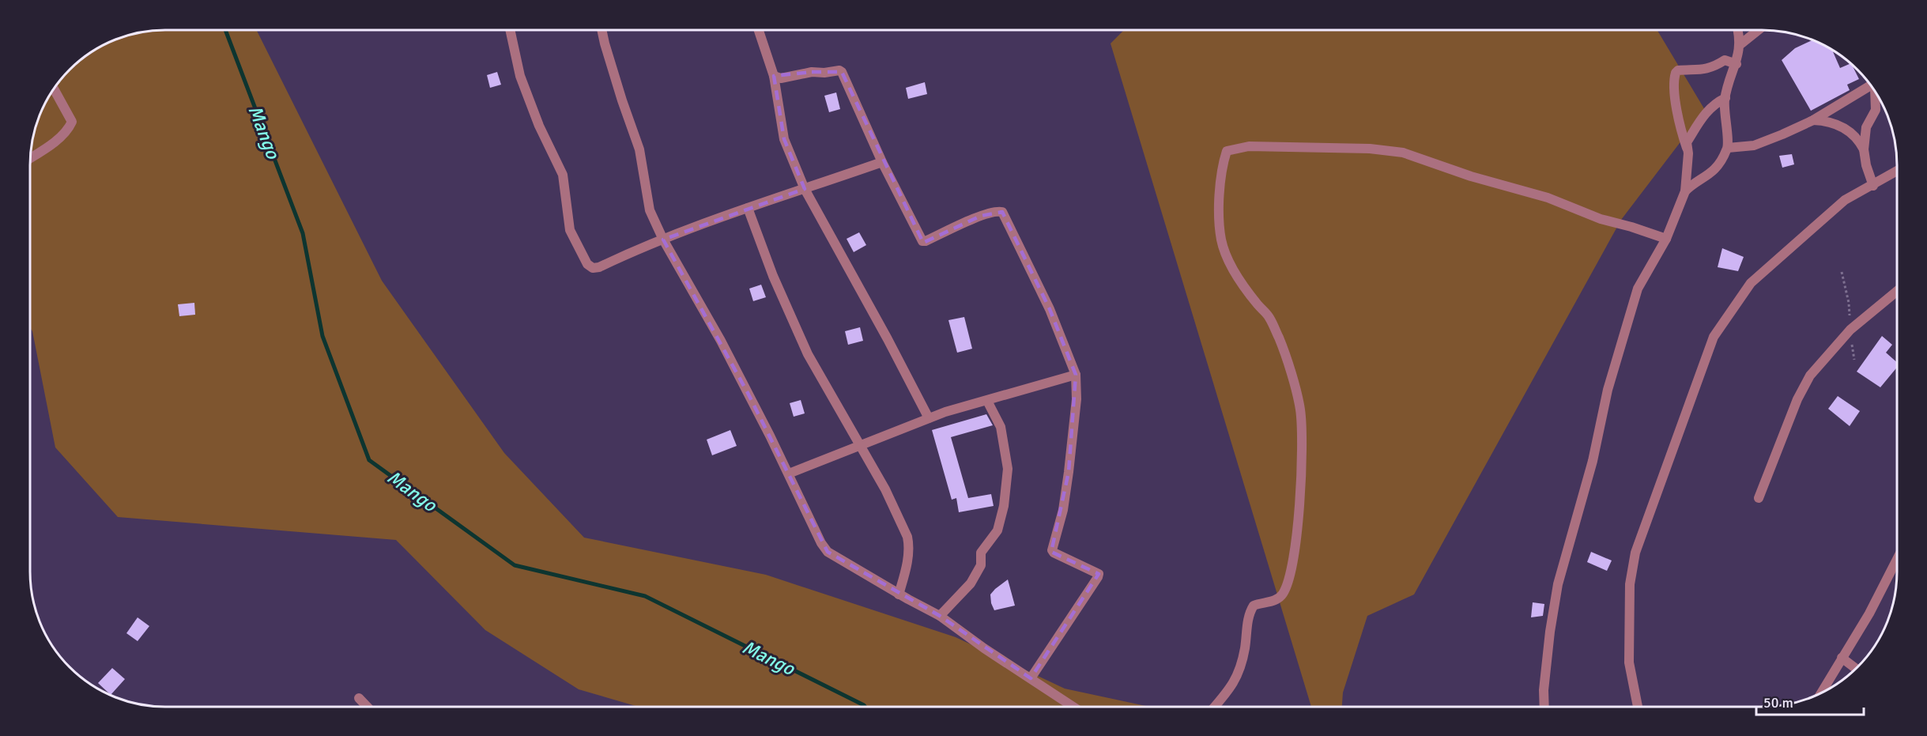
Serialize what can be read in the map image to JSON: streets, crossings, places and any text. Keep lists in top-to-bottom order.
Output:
{
  "water": ["Mango"],
  "scale_bar": "50 m"
}
